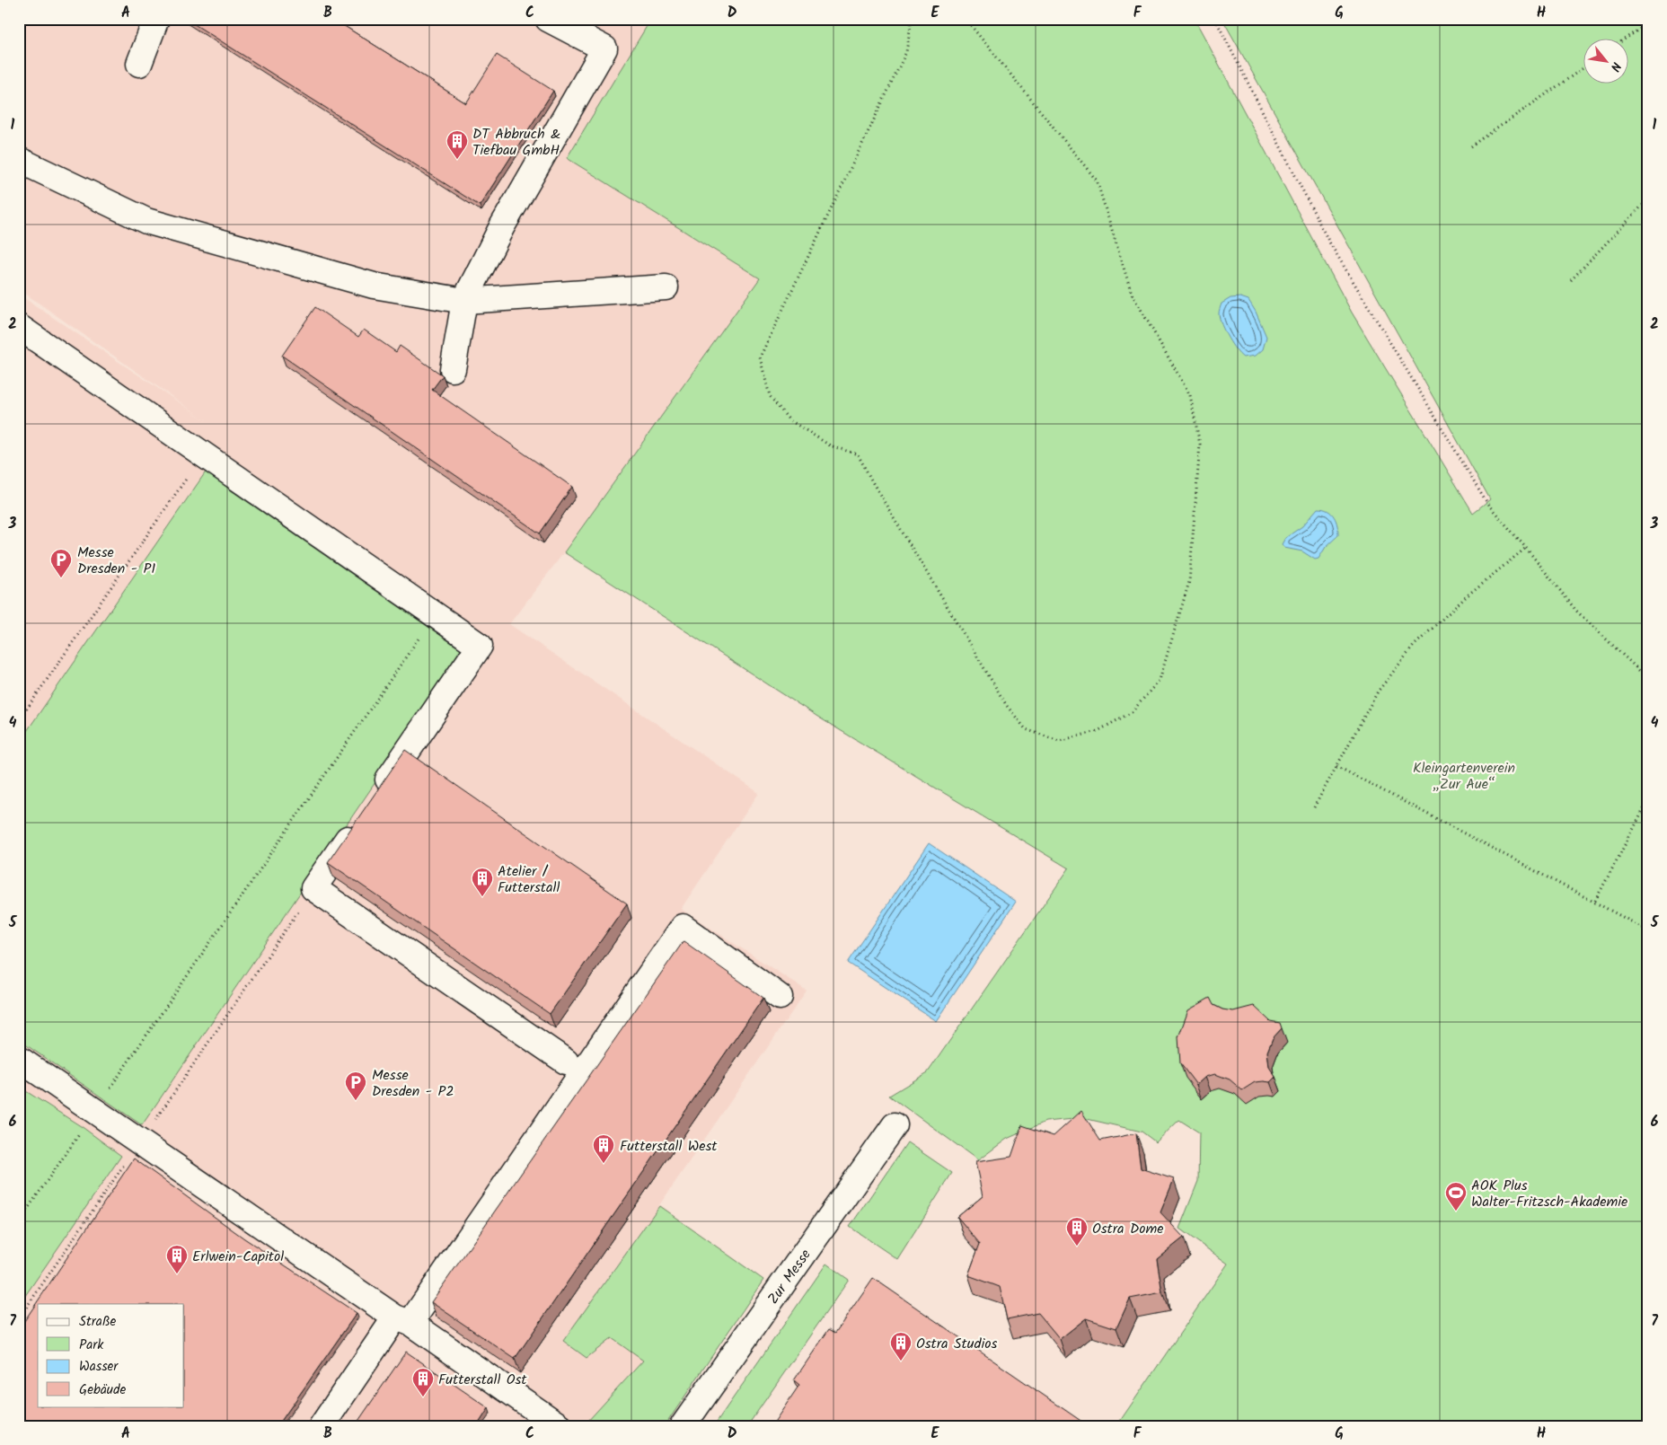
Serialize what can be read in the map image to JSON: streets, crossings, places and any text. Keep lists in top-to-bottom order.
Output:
{
  "streets": {
    "lane": ["Zur Messe"]
  },
  "parks": ["Kleingartenverein „Zur Aue“"],
  "places": {
    "building": [
      "DT Abbruch & Tiefbau GmbH",
      "Atelier / Futterstall",
      "Futterstall West",
      "Ostra Dome",
      "Erlwein-Capitol",
      "Ostra Studios",
      "Futterstall Ost"
    ],
    "parking": ["Messe Dresden - P1", "Messe Dresden - P2"],
    "sports": ["AOK Plus Walter-Fritzsch-Akademie"]
  },
  "legend": [
    "Straße",
    "Park",
    "Wasser",
    "Gebäude"
  ],
  "north": "bottom right",
  "grid": {
    "columns": [
      "A",
      "B",
      "C",
      "D",
      "E",
      "F",
      "G",
      "H"
    ],
    "rows": [
      "1",
      "2",
      "3",
      "4",
      "5",
      "6",
      "7"
    ]
  }
}
